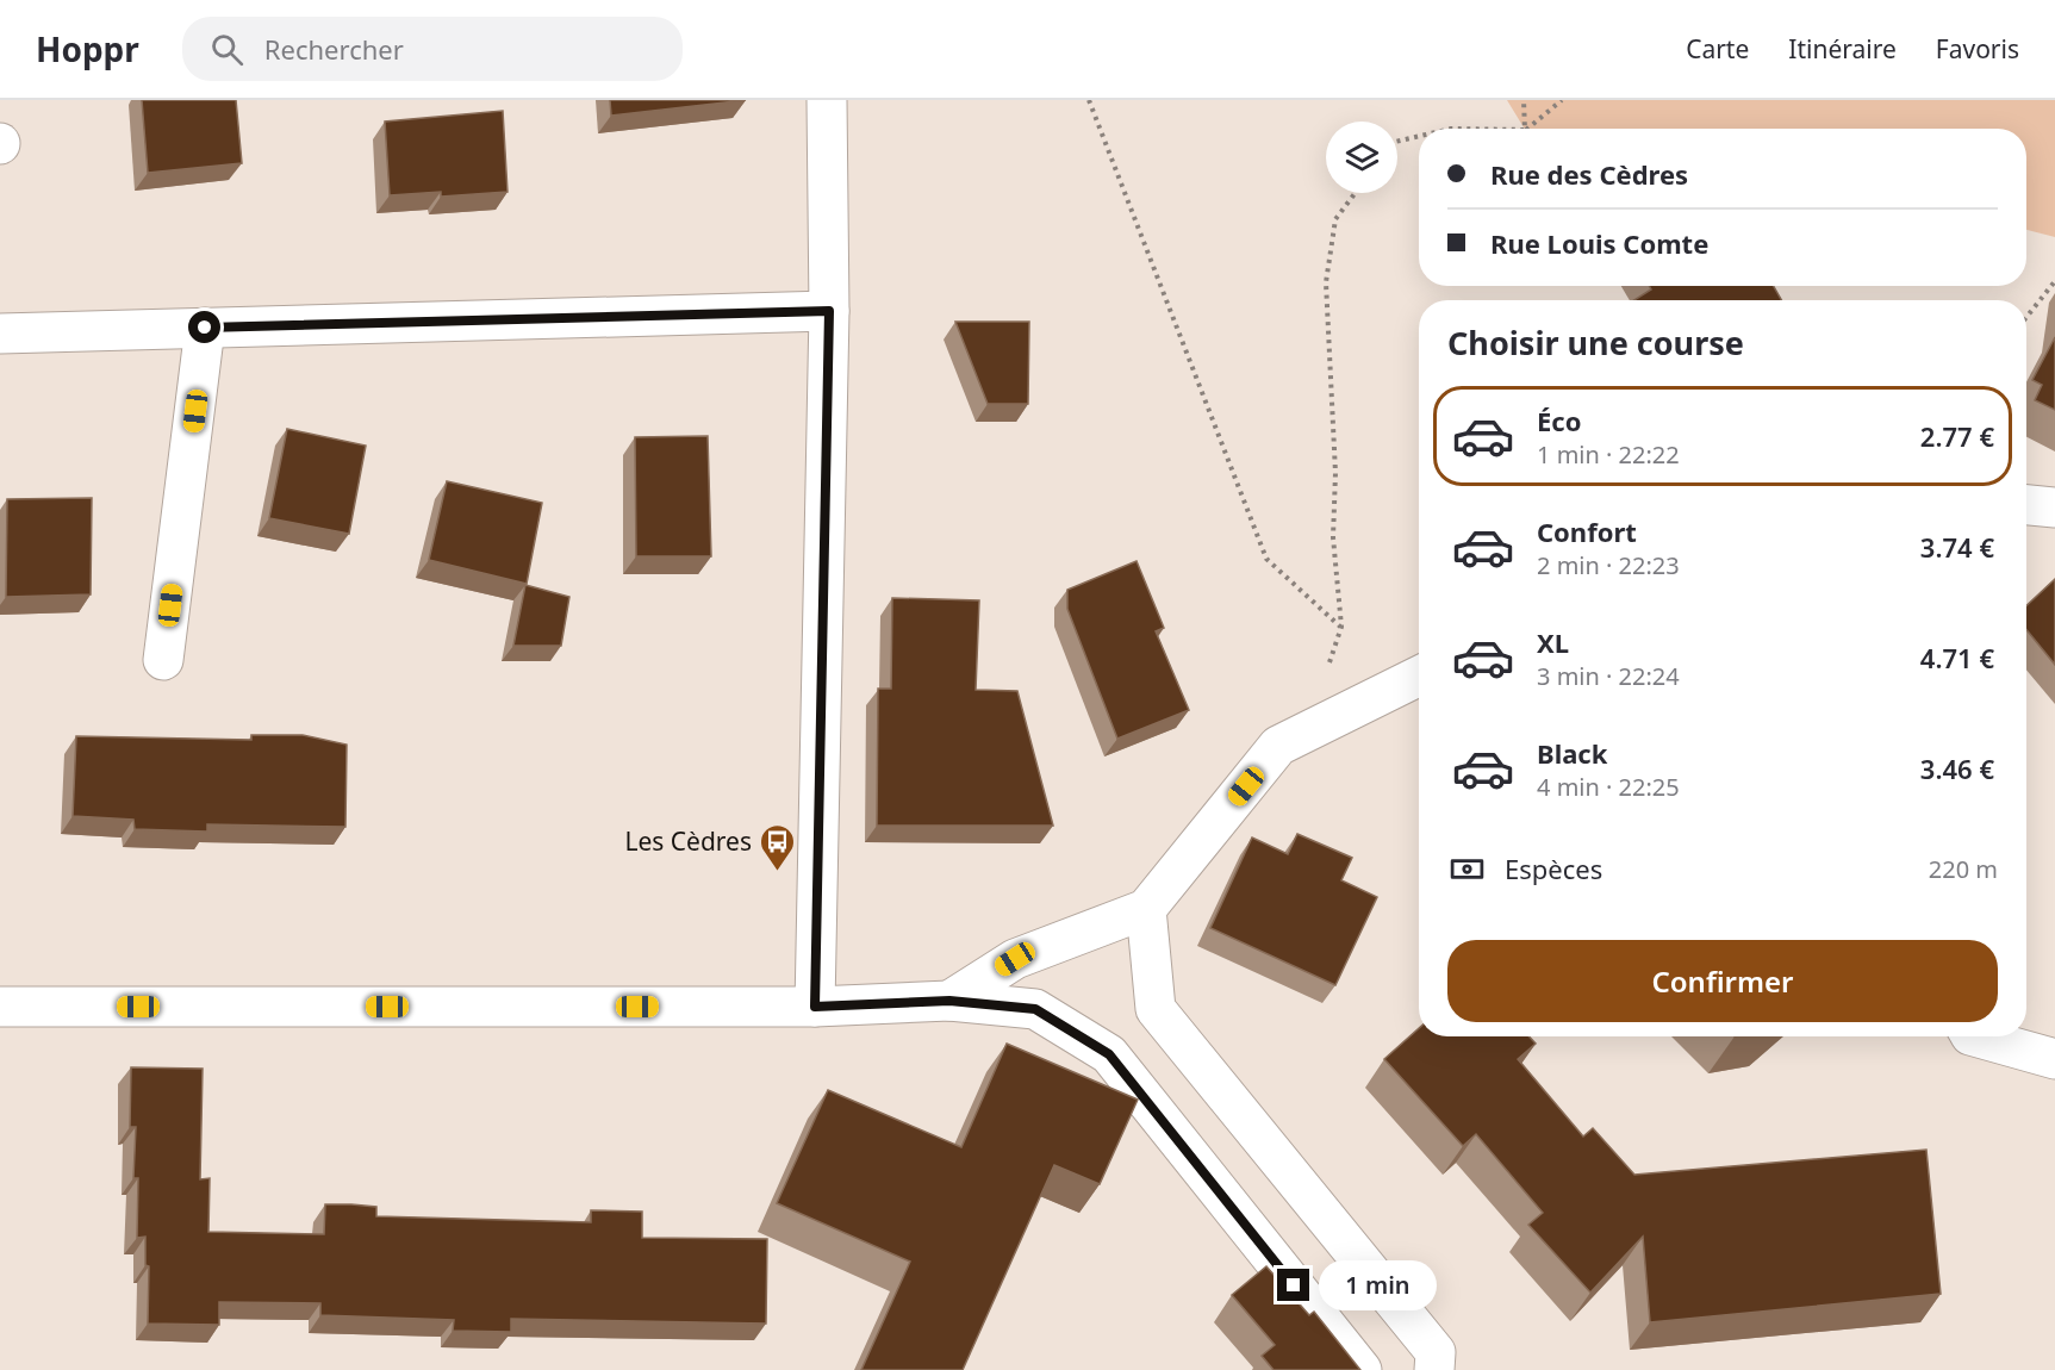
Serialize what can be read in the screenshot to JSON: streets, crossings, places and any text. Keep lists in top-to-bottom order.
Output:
{
  "places": {
    "bus stop": ["Les Cèdres"]
  },
  "page": {
    "header": "Hoppr",
    "search": "Rechercher",
    "nav": ["Carte", "Itinéraire", "Favoris"],
    "banner": ["Rue des Cèdres", "Rue Louis Comte"],
    "heading": "Choisir une course",
    "list": [
      {
        "name": "Éco",
        "note": "1 min · 22:22",
        "value": "2.77 €"
      },
      {
        "name": "Confort",
        "note": "2 min · 22:23",
        "value": "3.74 €"
      },
      {
        "name": "XL",
        "note": "3 min · 22:24",
        "value": "4.71 €"
      },
      {
        "name": "Black",
        "note": "4 min · 22:25",
        "value": "3.46 €"
      }
    ],
    "pay": ["Espèces", "220 m"],
    "buttons": "Confirmer",
    "bubble": "1 min"
  }
}
